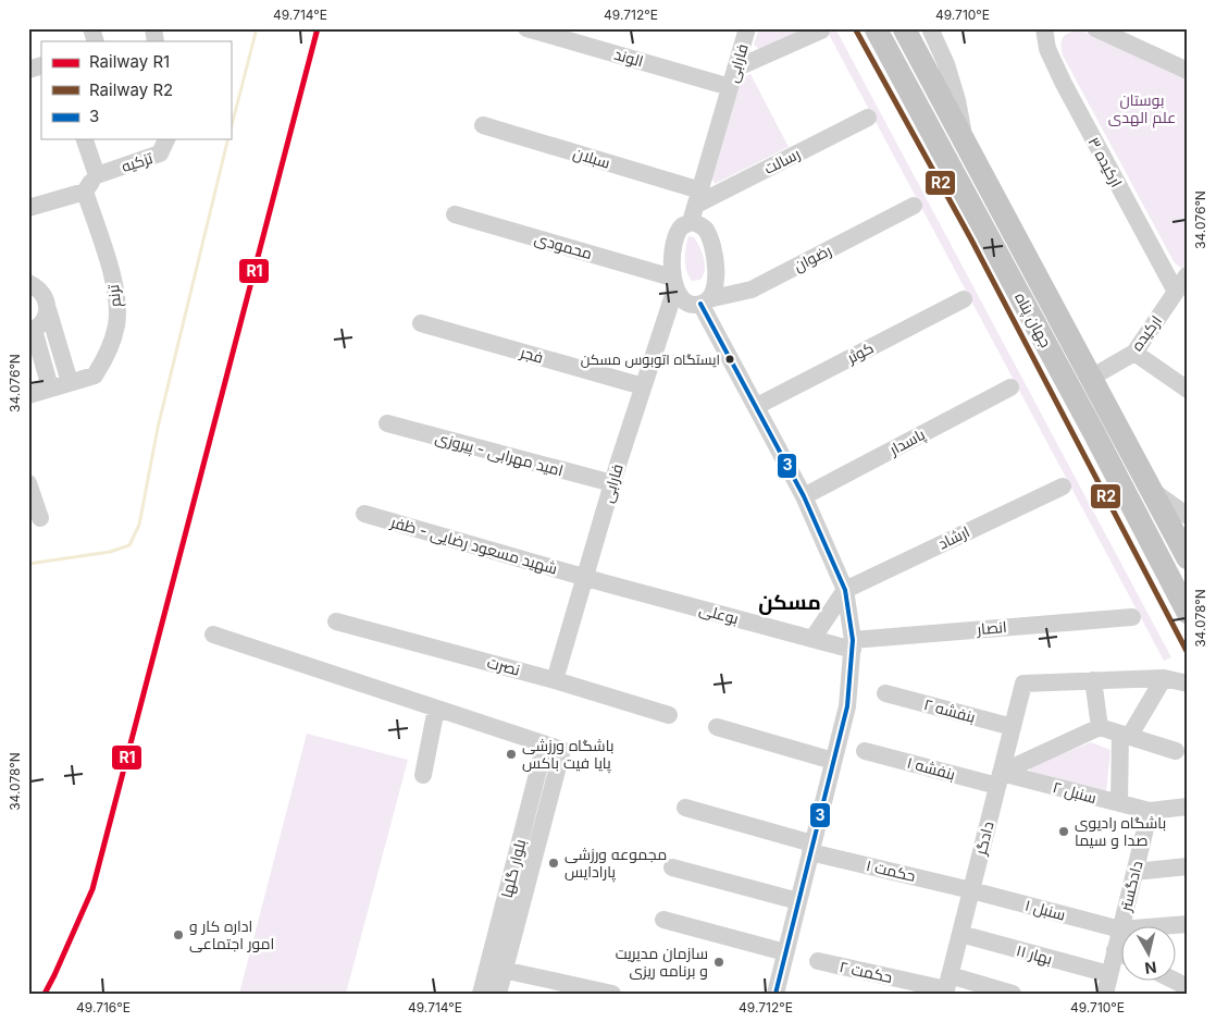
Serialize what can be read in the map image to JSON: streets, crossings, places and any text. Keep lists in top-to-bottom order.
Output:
{
  "streets": {
    "main road": ["جهان پناه"],
    "street": [
      "الوند",
      "فارابی",
      "سبلان",
      "رسالت",
      "تزکیه",
      "ارکیده ۳",
      "محمودی",
      "رضوان",
      "ترنم",
      "ارکیده",
      "کوثر",
      "فجر",
      "پاسدار",
      "امید مهرابی - پیروزی",
      "ارشاد",
      "شهید مسعود رضایی - ظفر",
      "بوعلی",
      "انصار",
      "نصرت",
      "بنفشه ۲",
      "بنفشه ۱",
      "سنبل ۲",
      "دادگر",
      "بلوار گلها",
      "حکمت ۱",
      "دادگستر",
      "سنبل ۱",
      "بهار ۱۱",
      "حکمت ۲"
    ]
  },
  "crossings": [
    ["الوند", "فارابی"],
    ["فارابی", "سبلان"],
    ["فارابی", "رسالت"],
    ["فارابی", "محمودی"],
    ["فارابی", "فجر"],
    ["فارابی", "امید مهرابی - پیروزی"],
    ["فارابی", "شهید مسعود رضایی - ظفر"],
    ["فارابی", "بوعلی"],
    ["فارابی", "نصرت"],
    ["سبلان", "رسالت"],
    ["ارکیده ۳", "ارکیده"],
    ["محمودی", "رضوان"],
    ["جهان پناه", "ارکیده"],
    ["شهید مسعود رضایی - ظفر", "بوعلی"],
    ["بوعلی", "انصار"],
    ["بنفشه ۲", "دادگر"],
    ["بنفشه ۱", "سنبل ۲"],
    ["بنفشه ۱", "دادگر"],
    ["سنبل ۲", "دادگر"],
    ["سنبل ۲", "دادگستر"],
    ["دادگر", "حکمت ۱"],
    ["دادگر", "سنبل ۱"],
    ["دادگر", "بهار ۱۱"],
    ["دادگر", "حکمت ۲"],
    ["حکمت ۱", "سنبل ۱"],
    ["دادگستر", "سنبل ۱"],
    ["دادگستر", "بهار ۱۱"]
  ],
  "districts": ["مسکن"],
  "parks": ["بوستان علم الهدی"],
  "places": [
    "ایستگاه اتوبوس مسکن",
    "باشگاه ورزشی پایا فیت باکس",
    "باشگاه رادیوی صدا و سیما",
    "مجموعه ورزشی پارادایس",
    "اداره کار و امور اجتماعی",
    "سازمان مدیریت و برنامه ریزی"
  ],
  "lines": ["rail line R1", "rail line R2", "transit line 3"],
  "legend": ["Railway R1", "Railway R2", "3"],
  "north": "bottom",
  "coordinates": [
    "49.714°E",
    "49.712°E",
    "49.710°E",
    "34.076°N",
    "34.078°N",
    "49.716°E"
  ]
}
